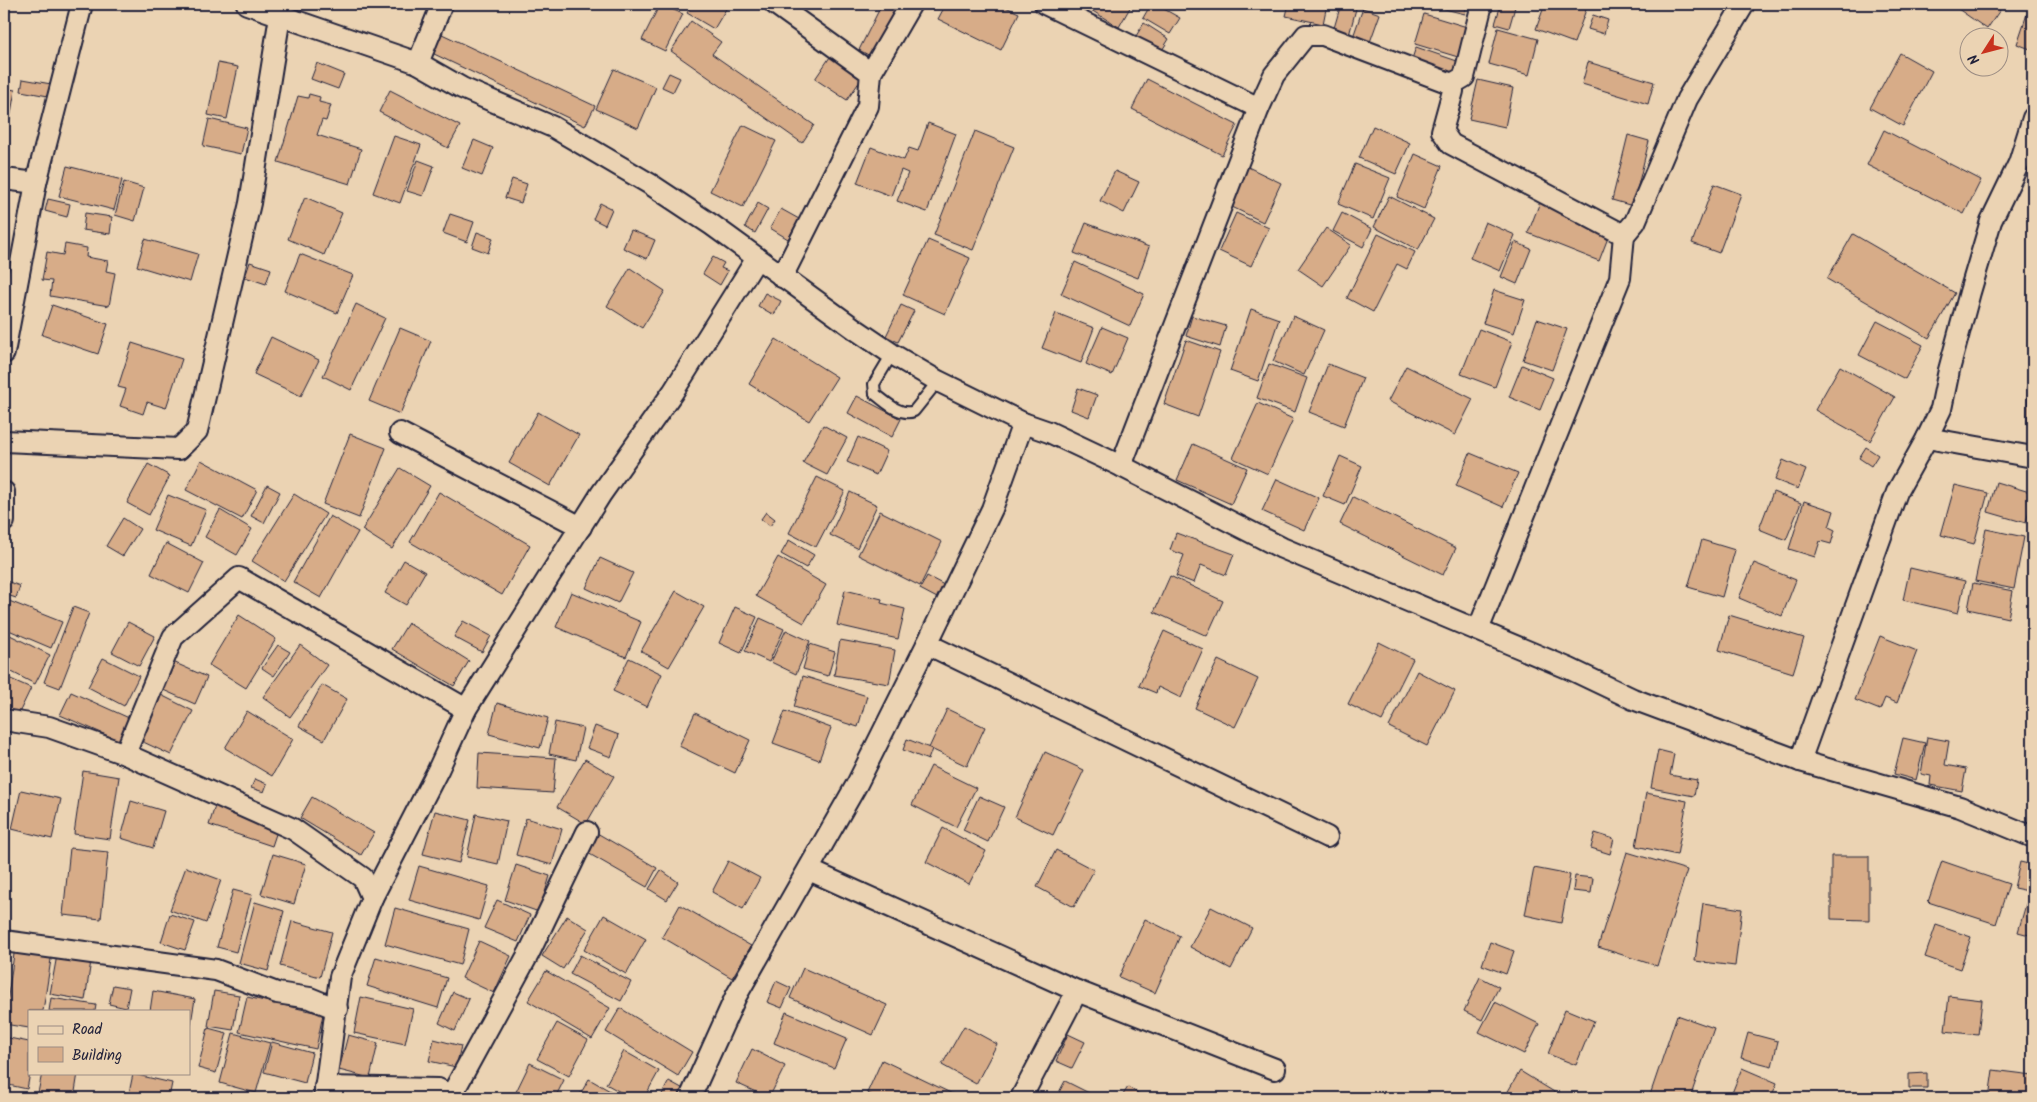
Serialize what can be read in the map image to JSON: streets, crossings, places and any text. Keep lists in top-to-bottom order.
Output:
{
  "legend": ["Road", "Building"],
  "north": "bottom left"
}
